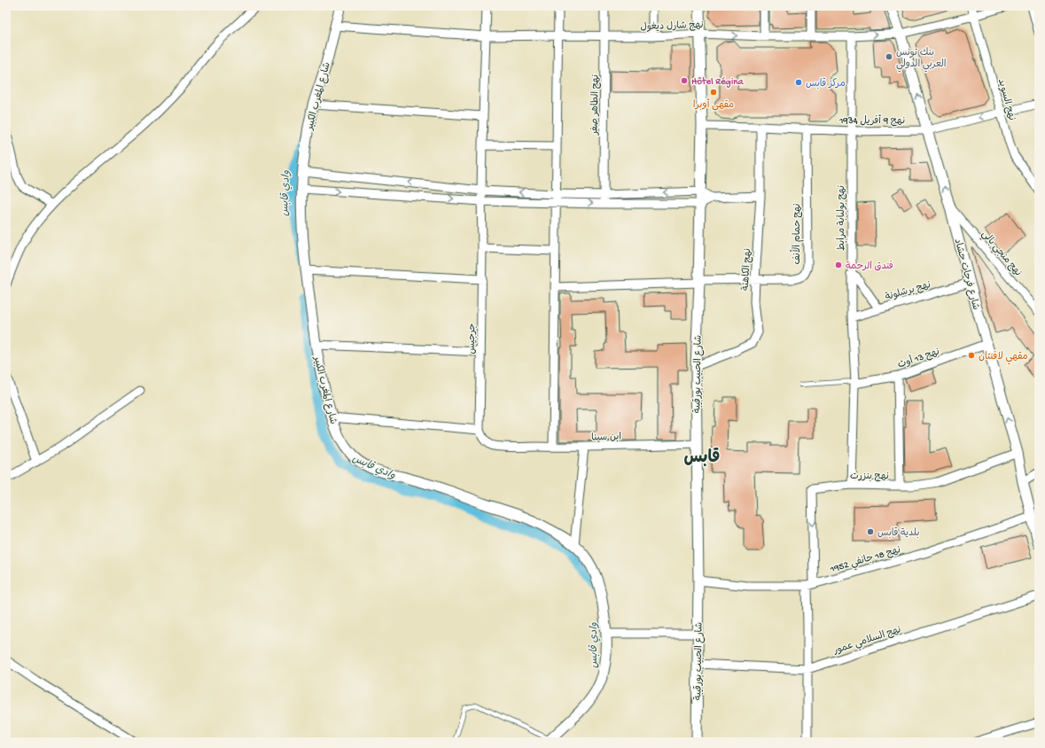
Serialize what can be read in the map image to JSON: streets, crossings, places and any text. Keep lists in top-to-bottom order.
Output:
{
  "streets": {
    "street": [
      "نهج شارل ديغول",
      "شارع المغرب الكبير",
      "نهج السويد",
      "نهج الطاهر صفر",
      "نهج 9 أفريل 1934",
      "نهج بولبابة مرابط",
      "نهج حمام الأنف",
      "نهج منجي بالي",
      "نهج الكاهنة",
      "شارع فرحات حشاد",
      "نهج برشلونة",
      "جرجيس",
      "نهج 13 أوت",
      "شارع الحبيب بورقيبة",
      "ابن سينا",
      "نهج بنزرت",
      "نهج 18 جانفي 1952",
      "نهج السلامي عمور"
    ]
  },
  "crossings": [
    ["نهج شارل ديغول", "شارع المغرب الكبير"],
    ["نهج شارل ديغول", "نهج السويد"],
    ["نهج شارل ديغول", "نهج الطاهر صفر"],
    ["نهج شارل ديغول", "نهج بولبابة مرابط"],
    ["نهج شارل ديغول", "شارع فرحات حشاد"],
    ["نهج شارل ديغول", "جرجيس"],
    ["نهج شارل ديغول", "شارع الحبيب بورقيبة"],
    ["نهج السويد", "نهج 9 أفريل 1934"],
    ["نهج 9 أفريل 1934", "نهج بولبابة مرابط"],
    ["نهج 9 أفريل 1934", "نهج حمام الأنف"],
    ["نهج 9 أفريل 1934", "نهج الكاهنة"],
    ["نهج 9 أفريل 1934", "شارع فرحات حشاد"],
    ["نهج 9 أفريل 1934", "شارع الحبيب بورقيبة"],
    ["نهج بولبابة مرابط", "نهج برشلونة"],
    ["نهج بولبابة مرابط", "نهج 13 أوت"],
    ["نهج بولبابة مرابط", "نهج بنزرت"],
    ["نهج حمام الأنف", "نهج الكاهنة"],
    ["نهج حمام الأنف", "شارع الحبيب بورقيبة"],
    ["نهج منجي بالي", "شارع فرحات حشاد"],
    ["نهج الكاهنة", "شارع الحبيب بورقيبة"],
    ["شارع فرحات حشاد", "نهج برشلونة"],
    ["شارع فرحات حشاد", "نهج 13 أوت"],
    ["شارع فرحات حشاد", "نهج بنزرت"],
    ["شارع فرحات حشاد", "نهج 18 جانفي 1952"],
    ["جرجيس", "ابن سينا"],
    ["شارع الحبيب بورقيبة", "ابن سينا"],
    ["شارع الحبيب بورقيبة", "نهج 18 جانفي 1952"],
    ["شارع الحبيب بورقيبة", "نهج السلامي عمور"],
    ["نهج بنزرت", "نهج 18 جانفي 1952"],
    ["نهج بنزرت", "نهج السلامي عمور"]
  ],
  "one_way": ["شارع فرحات حشاد"],
  "districts": ["قابس"],
  "water": ["وادي قابس"],
  "places": [
    "بنك تونس العربي الدولي",
    "Hôtel Régina",
    "مركز قابس",
    "مقهى أوبرا",
    "فندق الرحمة",
    "مقهي لافنتان",
    "بلدية قابس"
  ]
}
